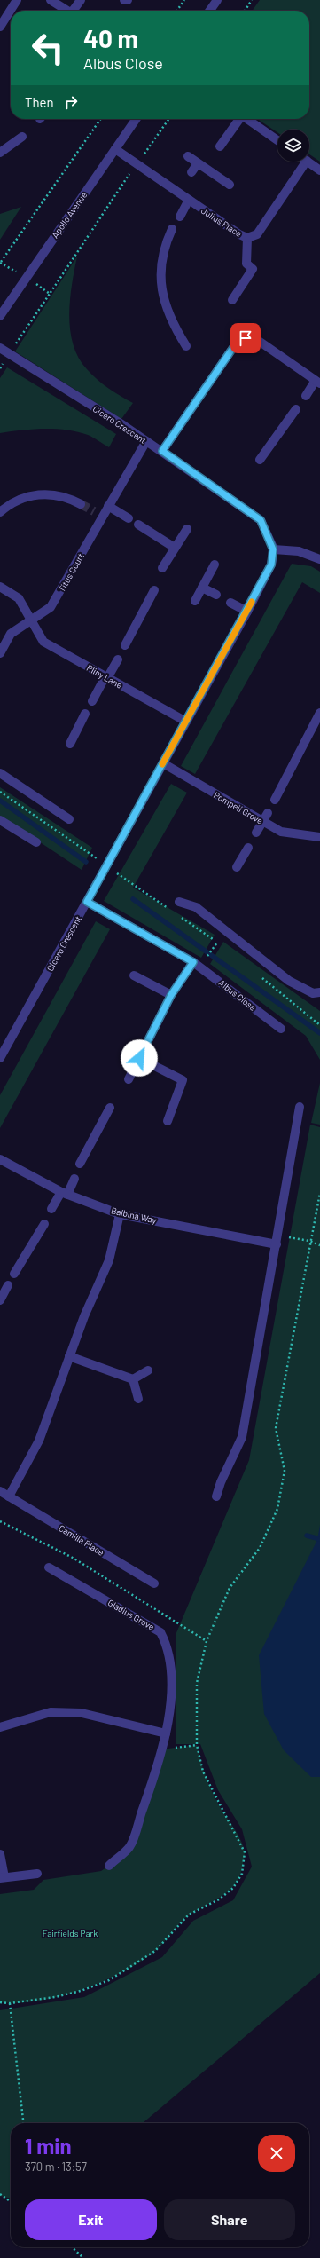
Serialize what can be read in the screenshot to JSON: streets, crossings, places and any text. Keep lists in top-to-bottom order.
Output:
{
  "streets": {
    "street": [
      "Apollo Avenue",
      "Julius Place",
      "Cicero Crescent",
      "Titus Court",
      "Pliny Lane",
      "Pompeii Grove",
      "Albus Close",
      "Balbina Way",
      "Camilla Place",
      "Gladius Grove"
    ]
  },
  "crossings": [
    ["Apollo Avenue", "Julius Place"],
    ["Cicero Crescent", "Titus Court"],
    ["Cicero Crescent", "Pliny Lane"],
    ["Cicero Crescent", "Pompeii Grove"],
    ["Cicero Crescent", "Albus Close"],
    ["Titus Court", "Pliny Lane"]
  ],
  "parks": ["Fairfields Park"],
  "page": {
    "turn": ["40 m", "Albus Close"],
    "then": "Then",
    "heading": ["1 min", "370 m · 13:57"],
    "buttons": ["Exit", "Share"]
  }
}
